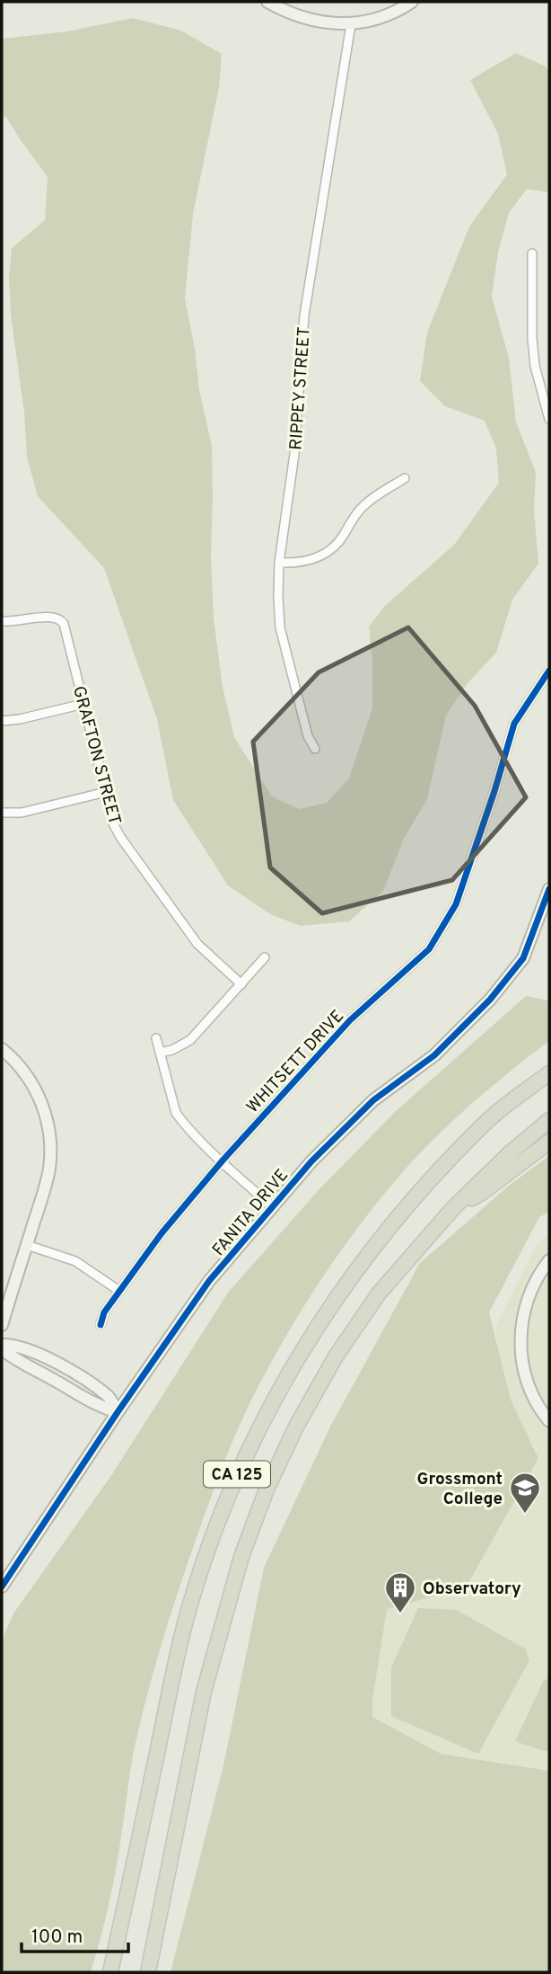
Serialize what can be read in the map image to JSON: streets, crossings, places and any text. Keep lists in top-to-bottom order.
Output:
{
  "streets": {
    "highway": ["CA 125"],
    "street": [
      "RIPPEY STREET",
      "GRAFTON STREET",
      "WHITSETT DRIVE",
      "FANITA DRIVE"
    ]
  },
  "places": {
    "school or university": ["Grossmont College"],
    "building": ["Observatory"]
  },
  "scale_bar": "100 m"
}
